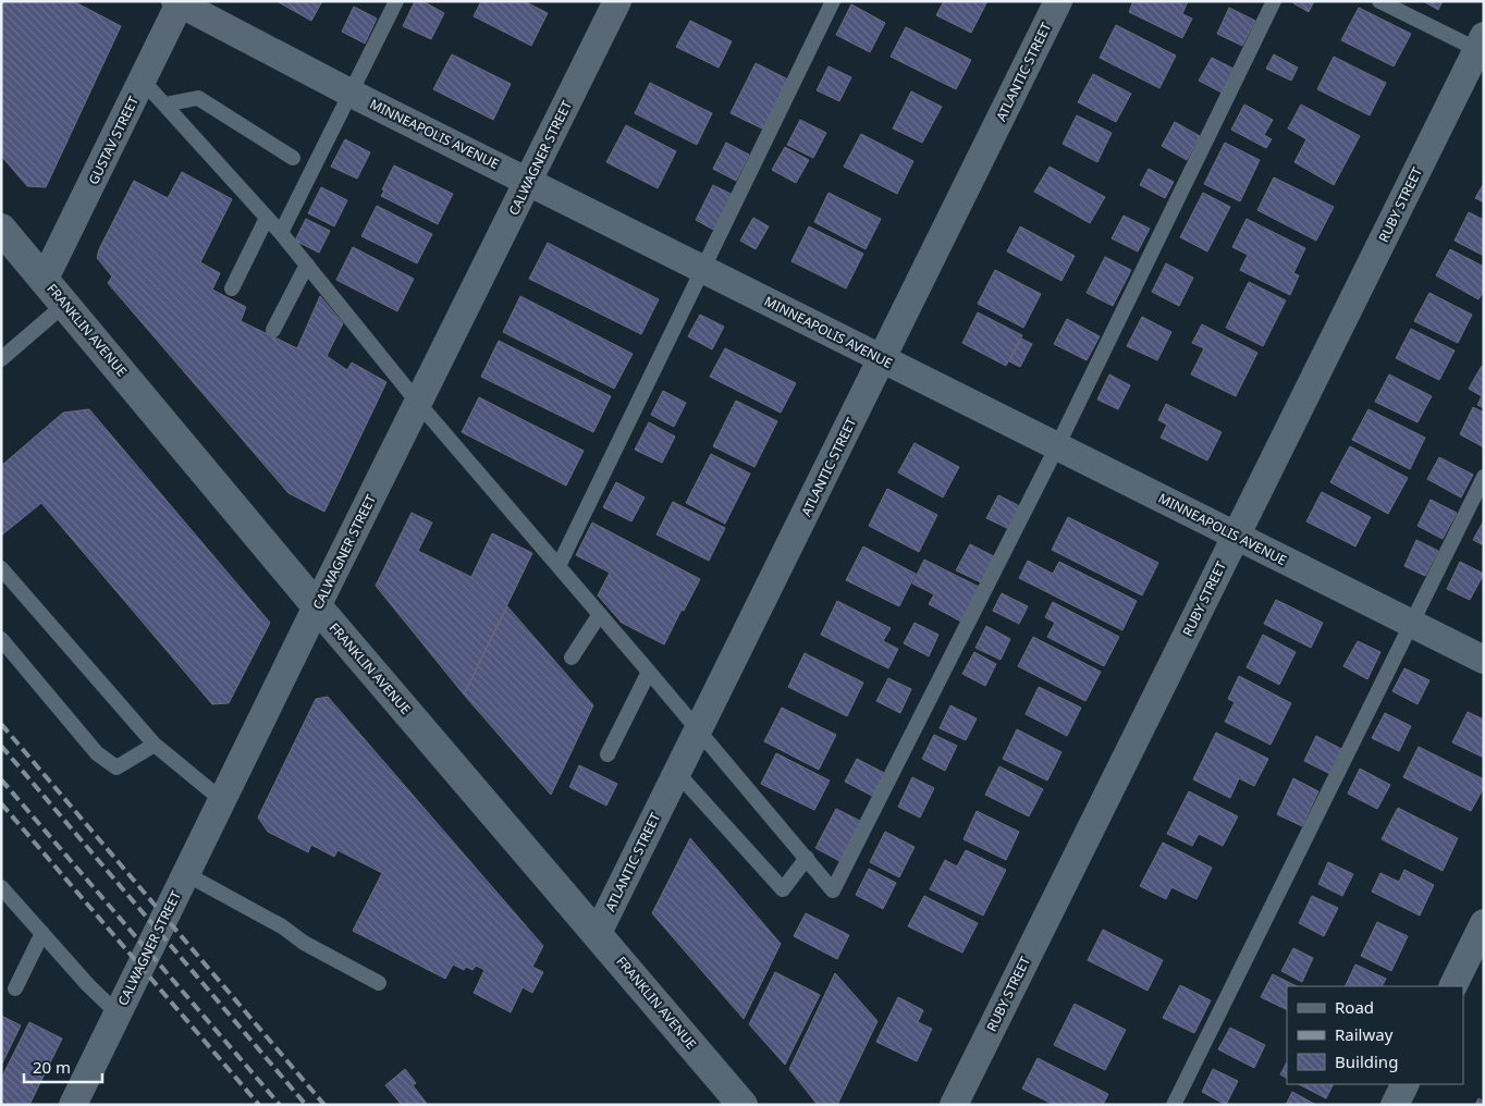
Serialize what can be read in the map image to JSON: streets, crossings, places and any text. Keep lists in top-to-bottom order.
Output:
{
  "streets": {
    "main road": ["FRANKLIN AVENUE"],
    "street": [
      "ATLANTIC STREET",
      "MINNEAPOLIS AVENUE",
      "GUSTAV STREET",
      "CALWAGNER STREET",
      "RUBY STREET"
    ]
  },
  "crossings": [
    ["ATLANTIC STREET", "MINNEAPOLIS AVENUE"],
    ["ATLANTIC STREET", "FRANKLIN AVENUE"],
    ["MINNEAPOLIS AVENUE", "GUSTAV STREET"],
    ["MINNEAPOLIS AVENUE", "CALWAGNER STREET"],
    ["MINNEAPOLIS AVENUE", "RUBY STREET"],
    ["GUSTAV STREET", "FRANKLIN AVENUE"],
    ["CALWAGNER STREET", "FRANKLIN AVENUE"]
  ],
  "legend": ["Road", "Railway", "Building"],
  "scale_bar": "20 m"
}
